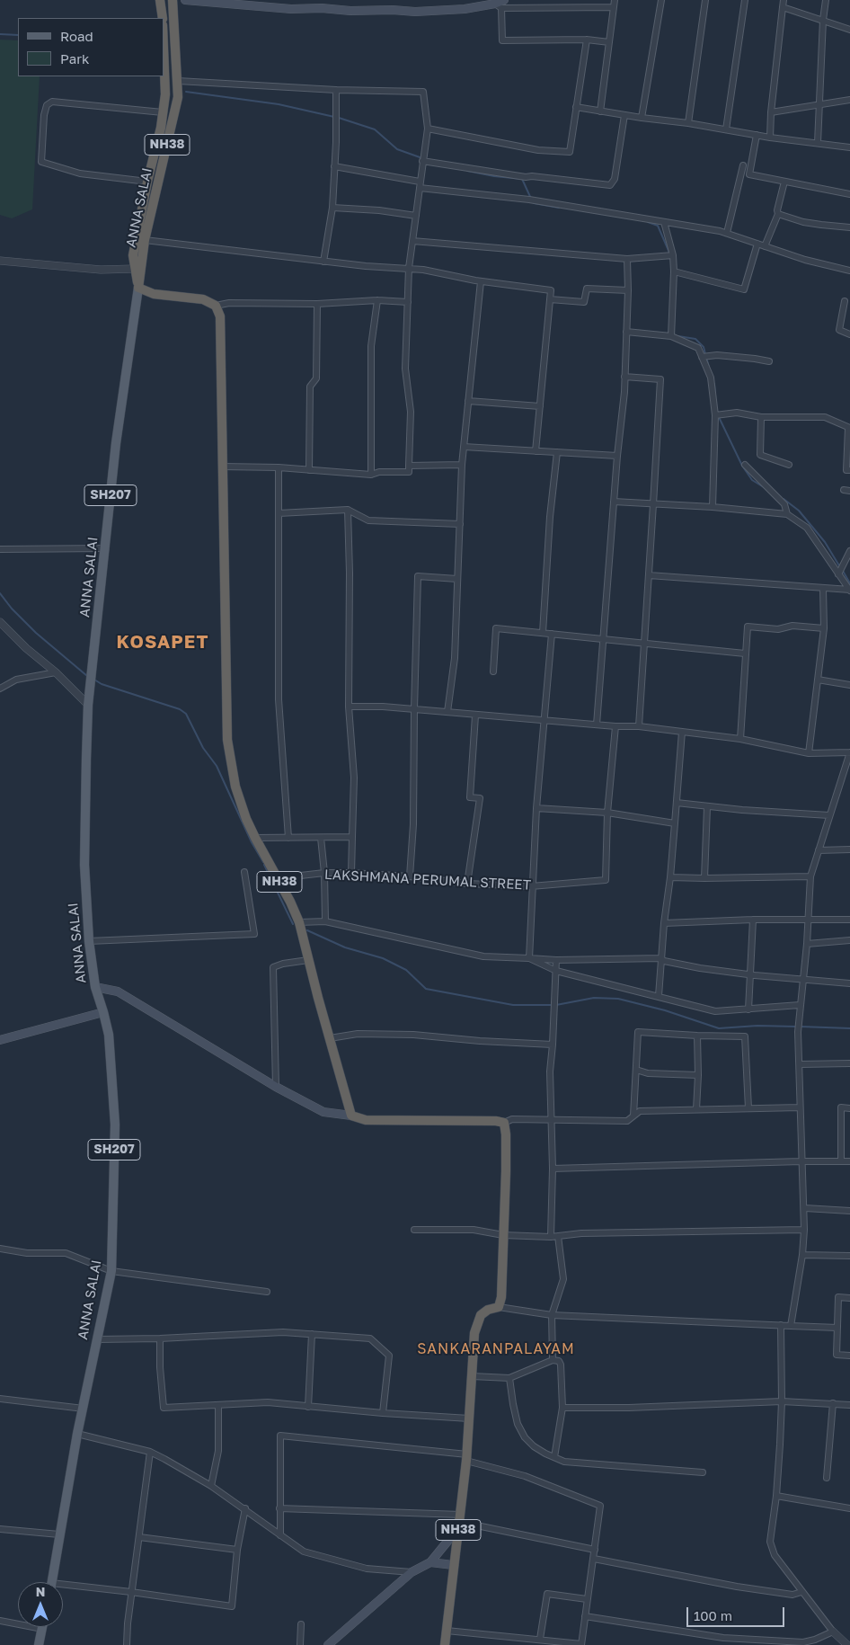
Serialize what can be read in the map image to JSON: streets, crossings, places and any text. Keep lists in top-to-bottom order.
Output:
{
  "streets": {
    "highway": ["NH38", "ANNA SALAI"],
    "main road": ["SH207"],
    "street": ["LAKSHMANA PERUMAL STREET"]
  },
  "crossings": [
    ["NH38", "LAKSHMANA PERUMAL STREET"]
  ],
  "districts": ["KOSAPET", "SANKARANPALAYAM"],
  "legend": ["Road", "Park"],
  "scale_bar": "100 m",
  "north": "top"
}
